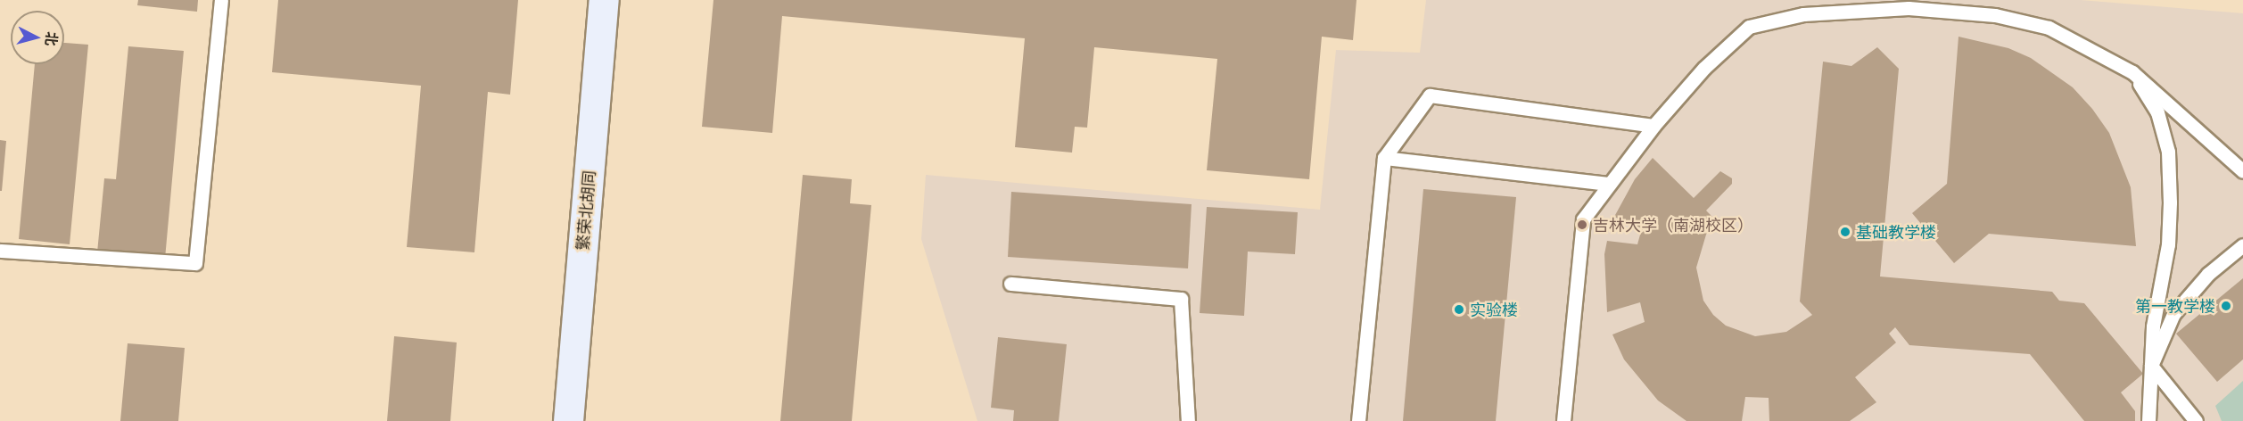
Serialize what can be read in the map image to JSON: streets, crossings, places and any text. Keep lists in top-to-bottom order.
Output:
{
  "streets": {
    "street": ["繁荣北胡同"]
  },
  "places": [
    "吉林大学（南湖校区）",
    "基础教学楼",
    "第一教学楼",
    "实验楼"
  ],
  "north": "right"
}
